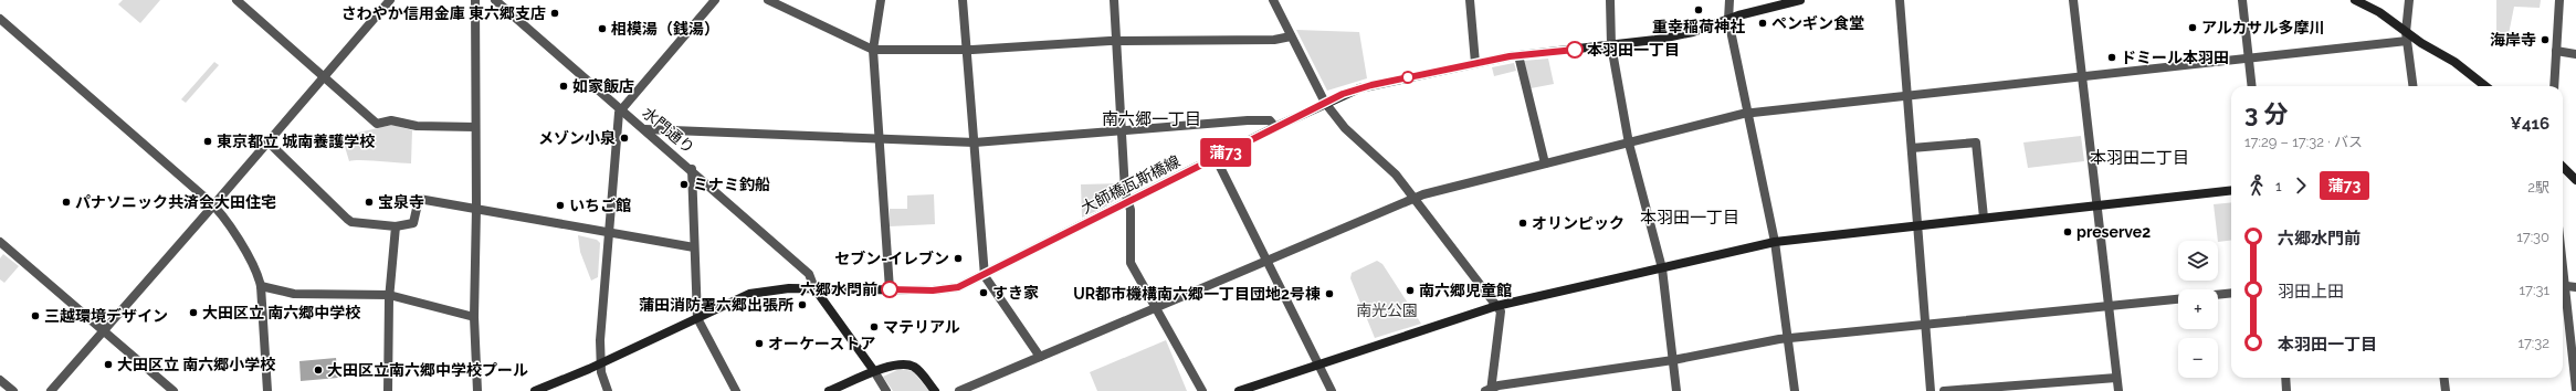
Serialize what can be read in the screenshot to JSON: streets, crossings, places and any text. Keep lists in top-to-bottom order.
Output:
{
  "streets": {
    "street": ["水門通り", "大師橋瓦斯橋線"]
  },
  "crossings": [
    ["水門通り", "大師橋瓦斯橋線"]
  ],
  "districts": ["南六郷一丁目", "本羽田二丁目", "本羽田一丁目"],
  "parks": ["南光公園"],
  "places": [
    "重幸稲荷神社",
    "さわやか信用金庫 東六郷支店",
    "ペンギン食堂",
    "アルカサル多摩川",
    "相模湯（銭湯）",
    "海岸寺",
    "本羽田一丁目",
    "ドミール本羽田",
    "如家飯店",
    "メゾン小泉",
    "東京都立 城南養護学校",
    "ミナミ釣船",
    "パナソニック共済会大田住宅",
    "宝泉寺",
    "いちご館",
    "オリンピック",
    "preserve2",
    "セブン-イレブン",
    "六郷水門前",
    "南六郷児童館",
    "すき家",
    "UR都市機構南六郷一丁目団地2号棟",
    "蒲田消防署六郷出張所",
    "大田区立 南六郷中学校",
    "三越環境デザイン",
    "マテリアル",
    "オーケーストア",
    "大田区立 南六郷小学校",
    "大田区立南六郷中学校プール"
  ],
  "lines": ["bus line 蒲73"],
  "page": {
    "on_map": "蒲73",
    "heading": ["3 分", "17:29 – 17:32 · バス", "¥416"],
    "legs": ["1", "蒲73", "2駅"],
    "list": [
      {
        "name": "六郷水門前",
        "value": "17:30"
      },
      {
        "name": "羽田上田",
        "value": "17:31"
      },
      {
        "name": "本羽田一丁目",
        "value": "17:32"
      }
    ],
    "map_buttons": ["+", "−"]
  }
}
